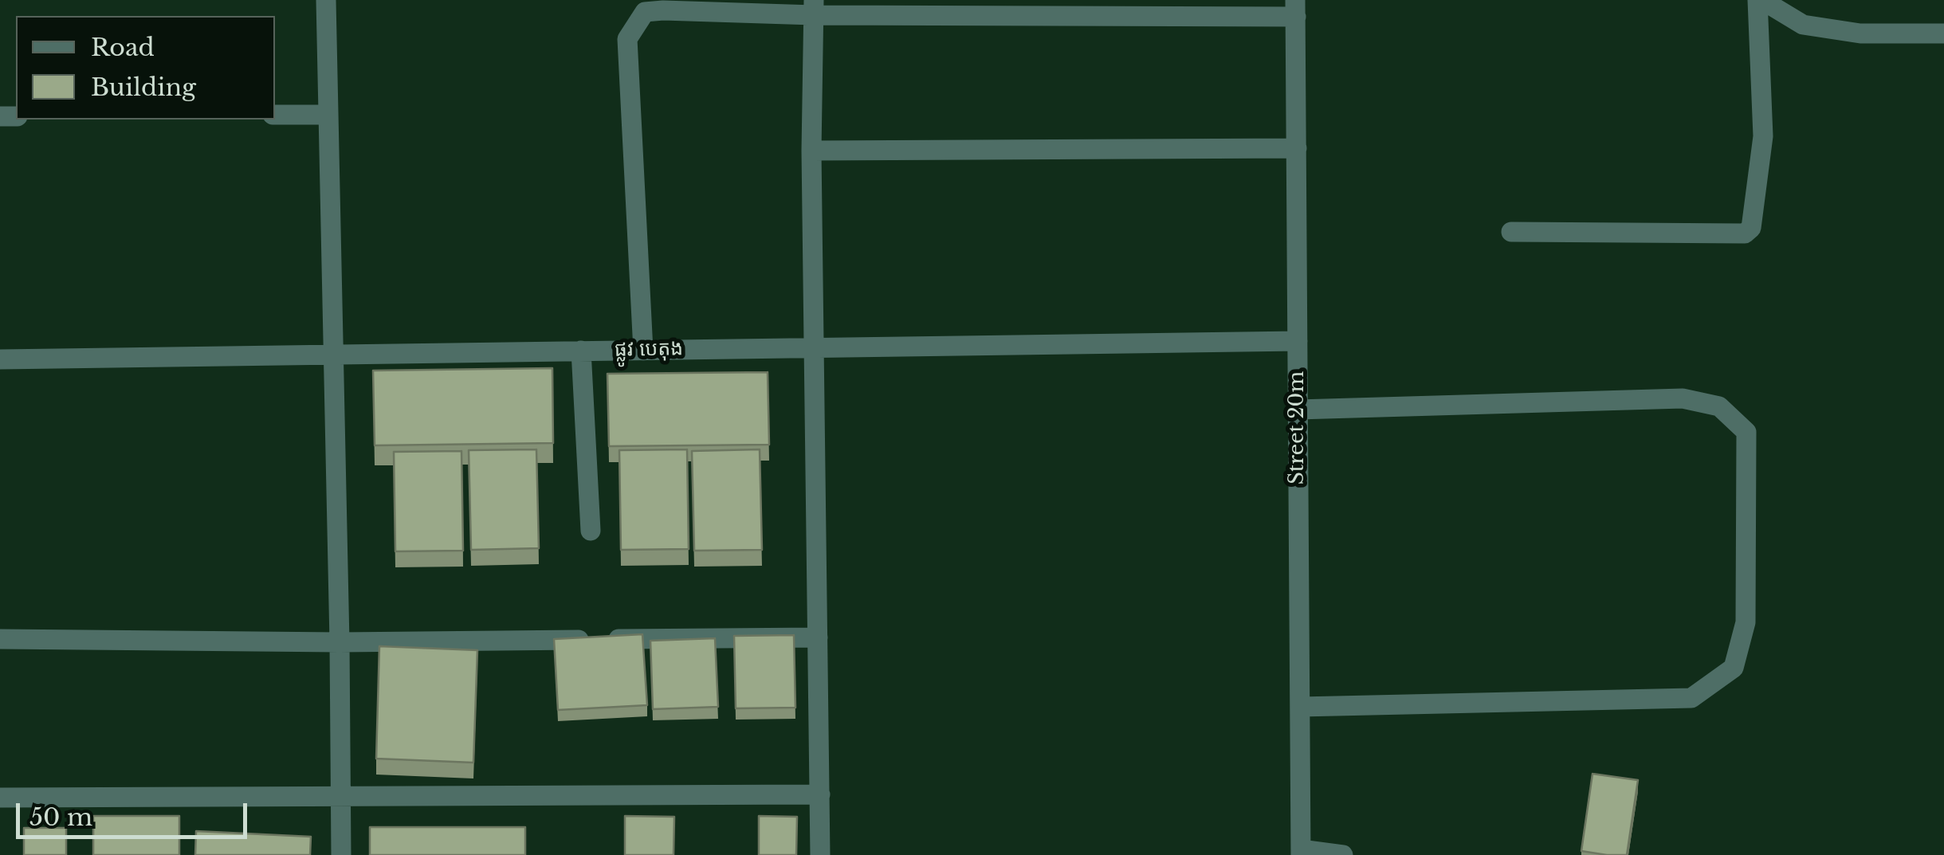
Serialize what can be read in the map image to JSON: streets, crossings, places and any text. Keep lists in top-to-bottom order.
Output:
{
  "streets": {
    "street": ["ផ្លូវ បេតុង", "Street 20m"]
  },
  "crossings": [
    ["ផ្លូវ បេតុង", "Street 20m"]
  ],
  "legend": ["Road", "Building"],
  "scale_bar": "50 m"
}
